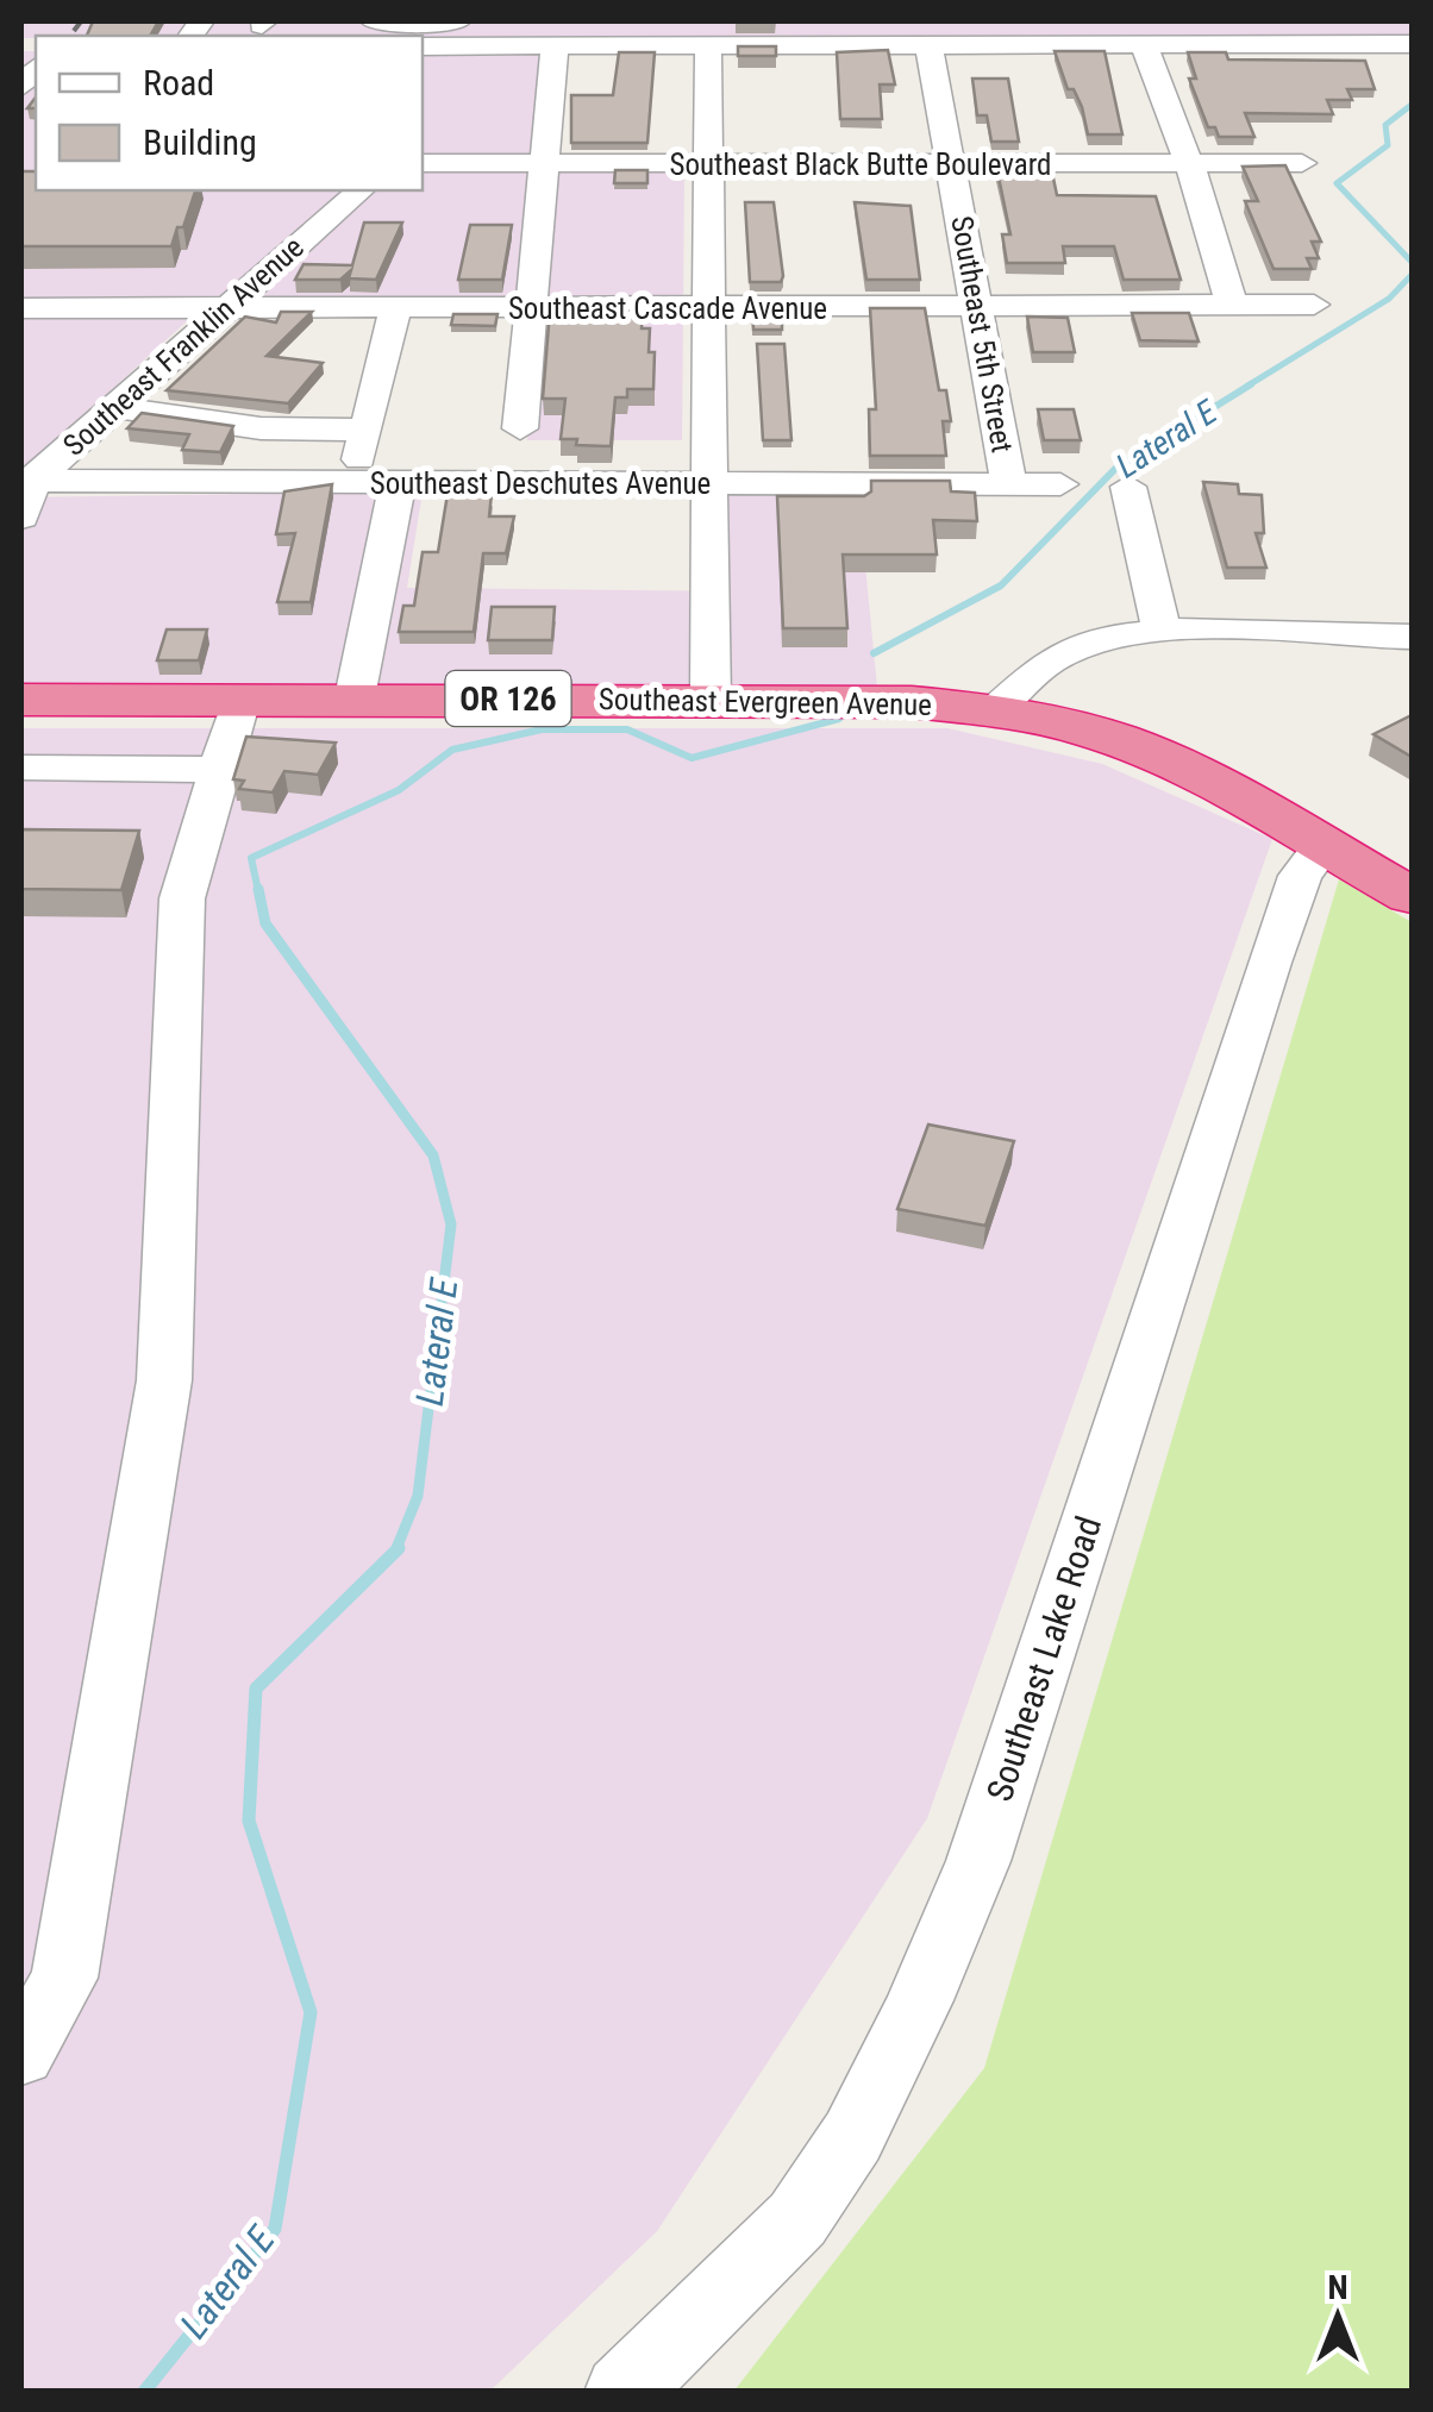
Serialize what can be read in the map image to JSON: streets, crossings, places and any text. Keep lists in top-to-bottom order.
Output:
{
  "streets": {
    "highway": ["OR 126", "Southeast Evergreen Avenue"],
    "street": [
      "Southeast Black Butte Boulevard",
      "Southeast Cascade Avenue",
      "Southeast 5th Street",
      "Southeast Franklin Avenue",
      "Southeast Deschutes Avenue",
      "Southeast Lake Road"
    ]
  },
  "crossings": [
    ["Southeast Black Butte Boulevard", "Southeast 5th Street"],
    ["Southeast Cascade Avenue", "Southeast 5th Street"],
    ["Southeast Cascade Avenue", "Southeast Franklin Avenue"],
    ["Southeast 5th Street", "Southeast Deschutes Avenue"],
    ["Southeast Franklin Avenue", "Southeast Deschutes Avenue"],
    ["OR 126", "Southeast Evergreen Avenue"],
    ["OR 126", "Southeast Lake Road"]
  ],
  "water": ["Lateral E"],
  "legend": ["Road", "Building"],
  "north": "top"
}
